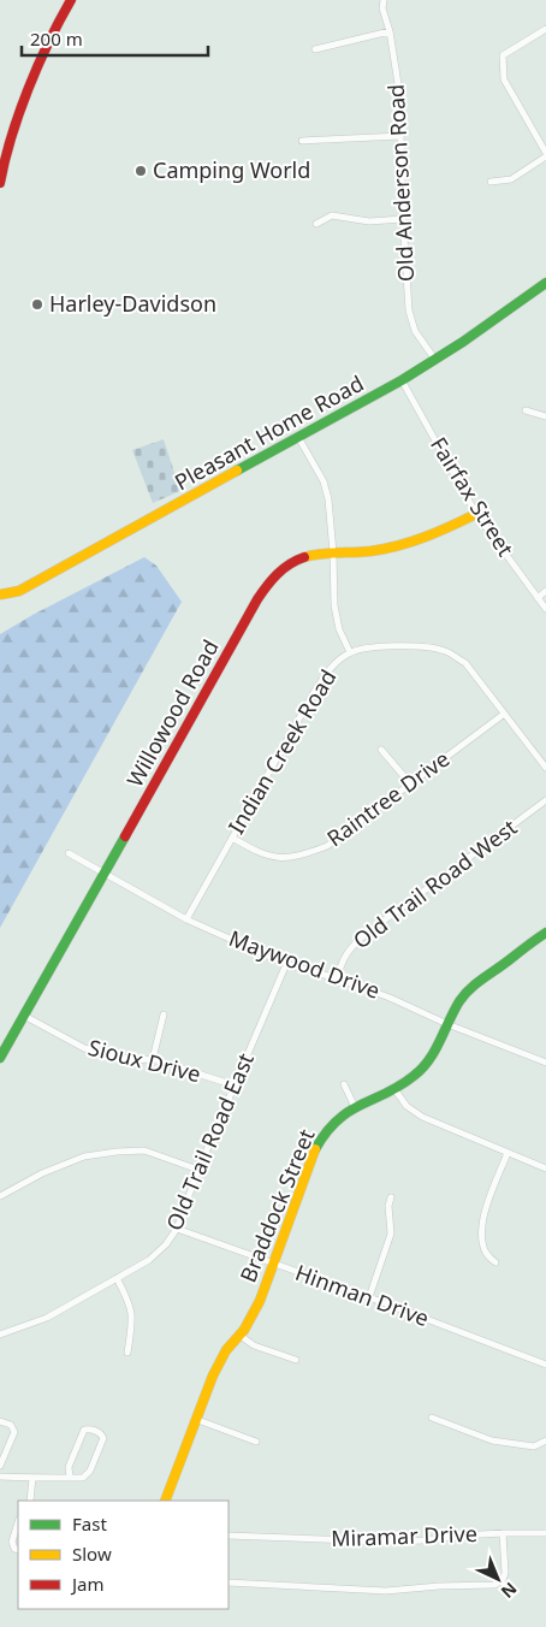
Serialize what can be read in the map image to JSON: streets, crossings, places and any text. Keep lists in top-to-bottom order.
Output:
{
  "streets": {
    "street": [
      "Old Anderson Road",
      "Pleasant Home Road",
      "Fairfax Street",
      "Willowood Road",
      "Indian Creek Road",
      "Raintree Drive",
      "Old Trail Road West",
      "Maywood Drive",
      "Sioux Drive",
      "Old Trail Road East",
      "Braddock Street",
      "Hinman Drive",
      "Miramar Drive"
    ]
  },
  "crossings": [
    ["Old Anderson Road", "Pleasant Home Road"],
    ["Pleasant Home Road", "Fairfax Street"],
    ["Fairfax Street", "Willowood Road"],
    ["Willowood Road", "Maywood Drive"],
    ["Willowood Road", "Sioux Drive"],
    ["Indian Creek Road", "Raintree Drive"],
    ["Indian Creek Road", "Maywood Drive"],
    ["Old Trail Road West", "Maywood Drive"],
    ["Maywood Drive", "Old Trail Road East"],
    ["Maywood Drive", "Braddock Street"],
    ["Sioux Drive", "Old Trail Road East"],
    ["Old Trail Road East", "Hinman Drive"],
    ["Braddock Street", "Hinman Drive"]
  ],
  "places": ["Camping World", "Harley-Davidson"],
  "legend": ["Fast", "Slow", "Jam"],
  "scale_bar": "200 m",
  "north": "bottom right"
}
